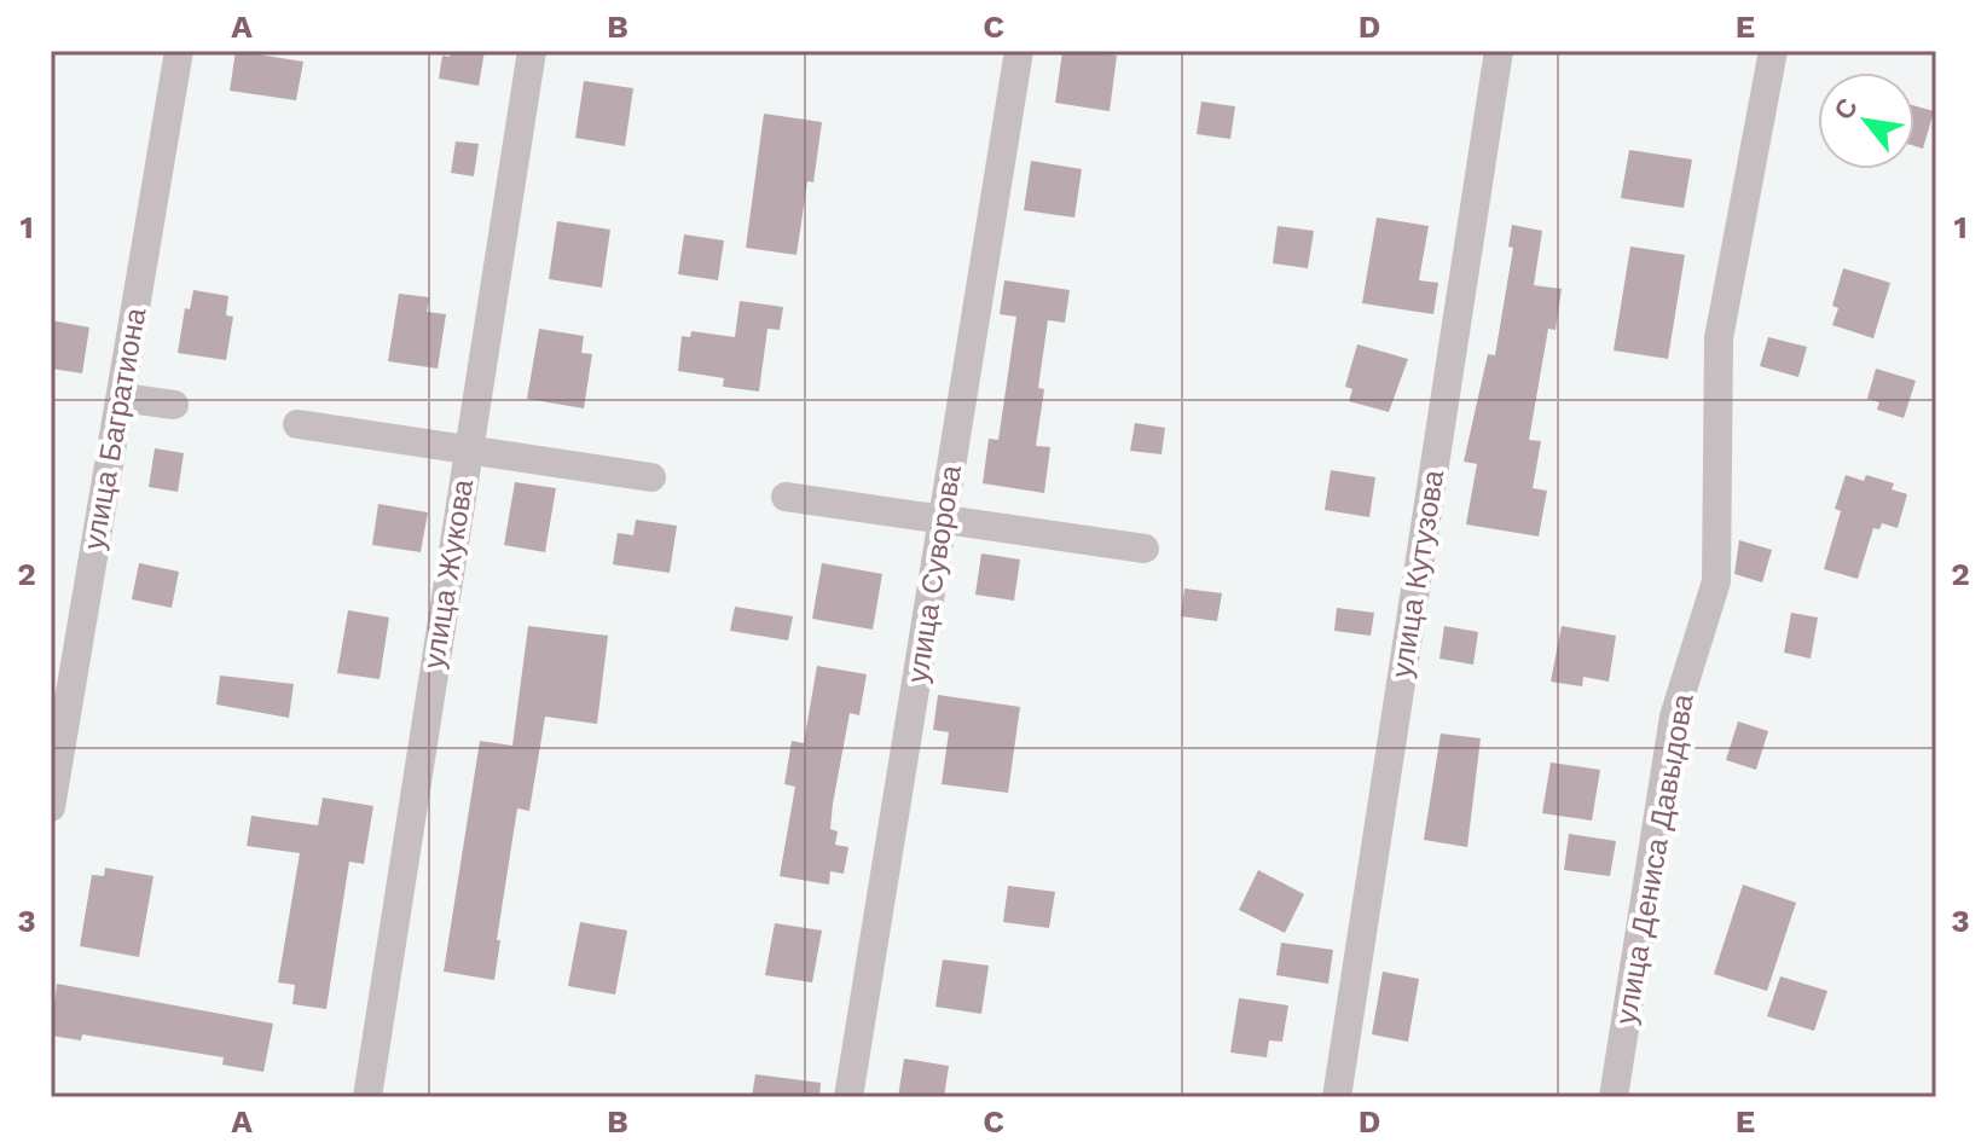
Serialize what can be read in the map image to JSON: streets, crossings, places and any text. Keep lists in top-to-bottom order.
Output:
{
  "streets": {
    "street": [
      "улица Багратиона",
      "улица Жукова",
      "улица Суворова",
      "улица Кутузова",
      "улица Дениса Давыдова"
    ]
  },
  "north": "top left",
  "grid": {
    "columns": [
      "A",
      "B",
      "C",
      "D",
      "E"
    ],
    "rows": ["1", "2", "3"]
  }
}
